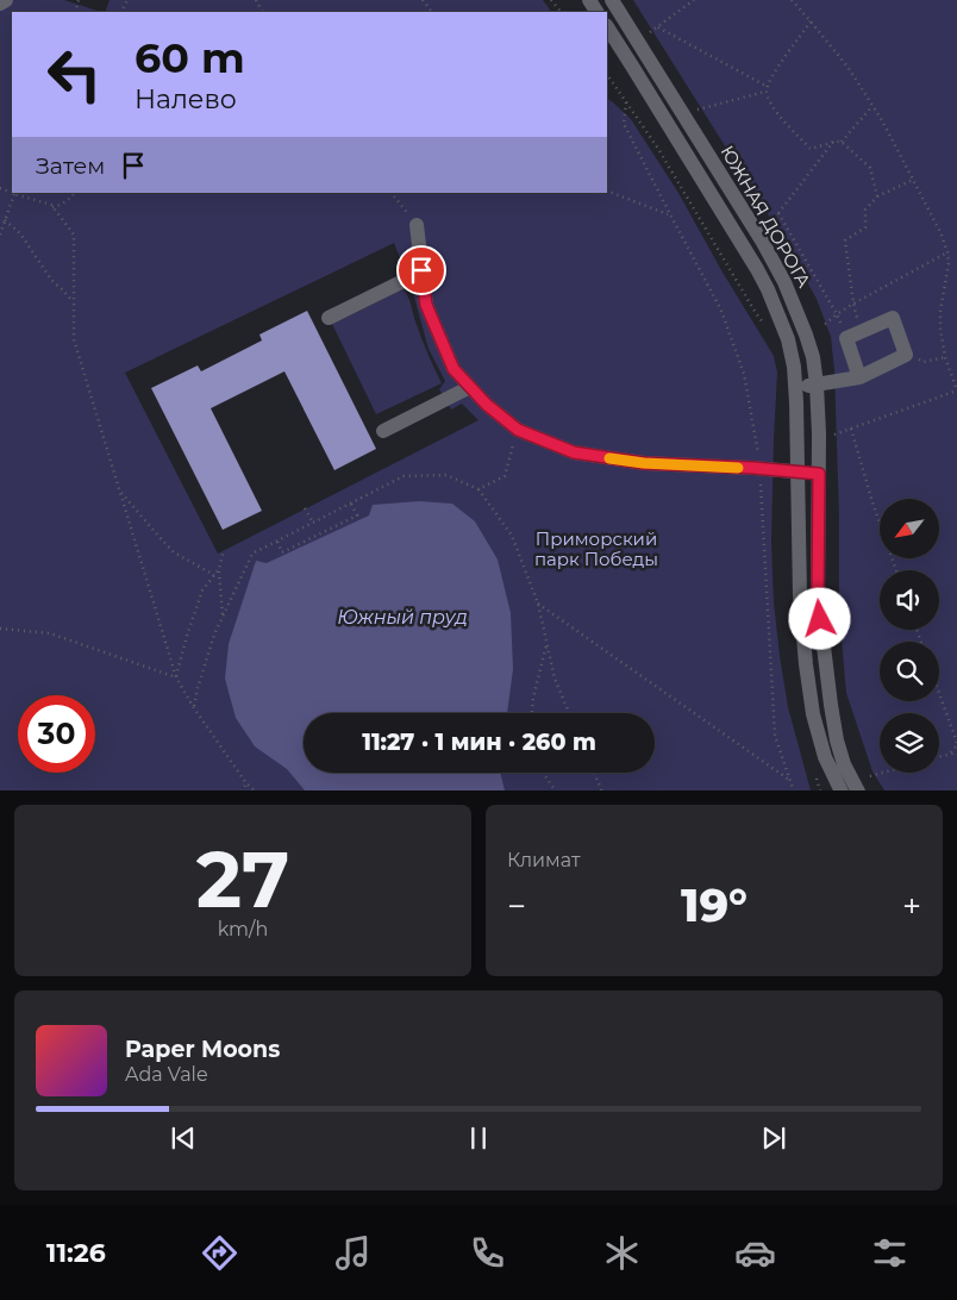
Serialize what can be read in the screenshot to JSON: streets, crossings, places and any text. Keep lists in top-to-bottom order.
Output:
{
  "streets": {
    "street": ["ЮЖНАЯ ДОРОГА"]
  },
  "water": ["Южный пруд"],
  "parks": ["Приморский парк Победы"],
  "north": "bottom left",
  "page": {
    "turn": ["60 m", "Налево"],
    "then": "Затем",
    "limit": "30",
    "trip": "11:27 · 1 мин · 260 m",
    "tile": [
      ["27", "km/h"],
      "Климат"
    ],
    "heat": ["−", "19°", "+"],
    "song": ["Paper Moons", "Ada Vale"],
    "tabs": "11:26"
  }
}
